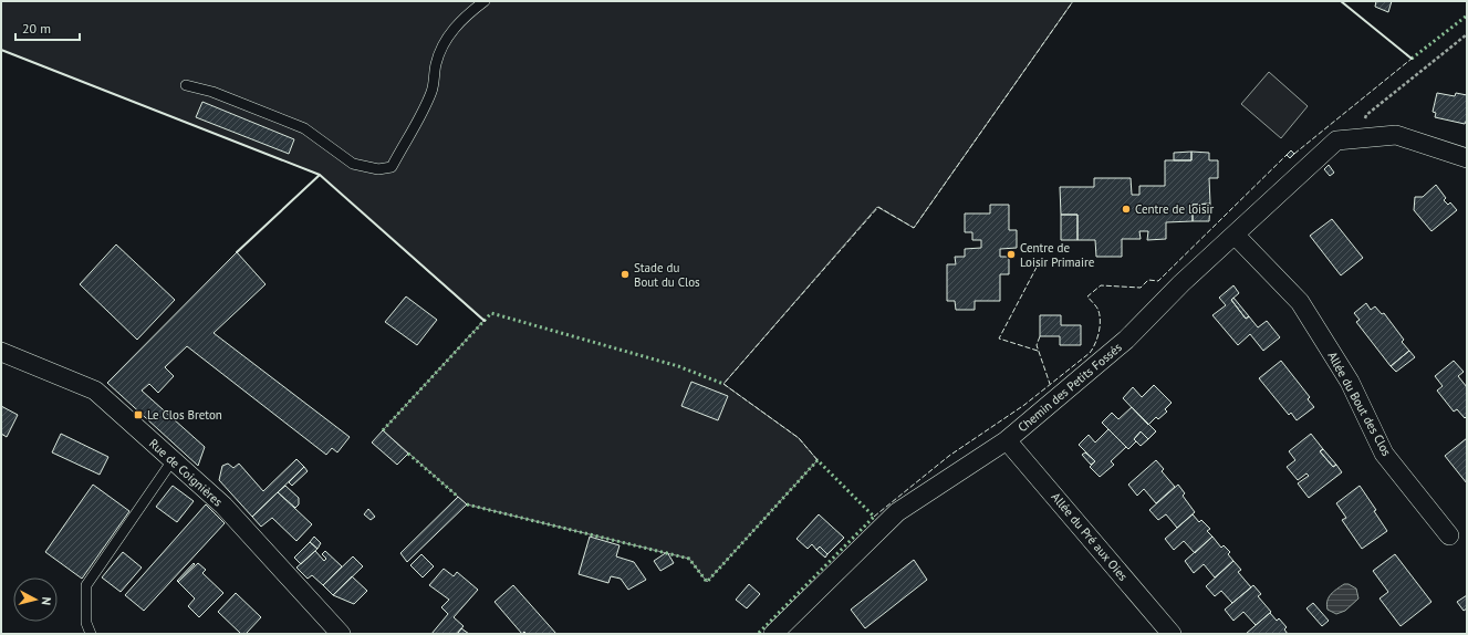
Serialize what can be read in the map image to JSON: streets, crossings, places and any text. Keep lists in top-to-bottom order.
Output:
{
  "streets": {
    "street": [
      "Chemin des Petits Fossés",
      "Allée du Bout des Clos",
      "Rue de Coignières",
      "Allée du Pré aux Oies"
    ]
  },
  "crossings": [
    ["Chemin des Petits Fossés", "Allée du Bout des Clos"],
    ["Chemin des Petits Fossés", "Allée du Pré aux Oies"]
  ],
  "places": {
    "other": ["Centre de loisir", "Centre de Loisir Primaire", "Stade du Bout du Clos"],
    "transit": ["Le Clos Breton"]
  },
  "scale_bar": "20 m",
  "north": "right"
}
